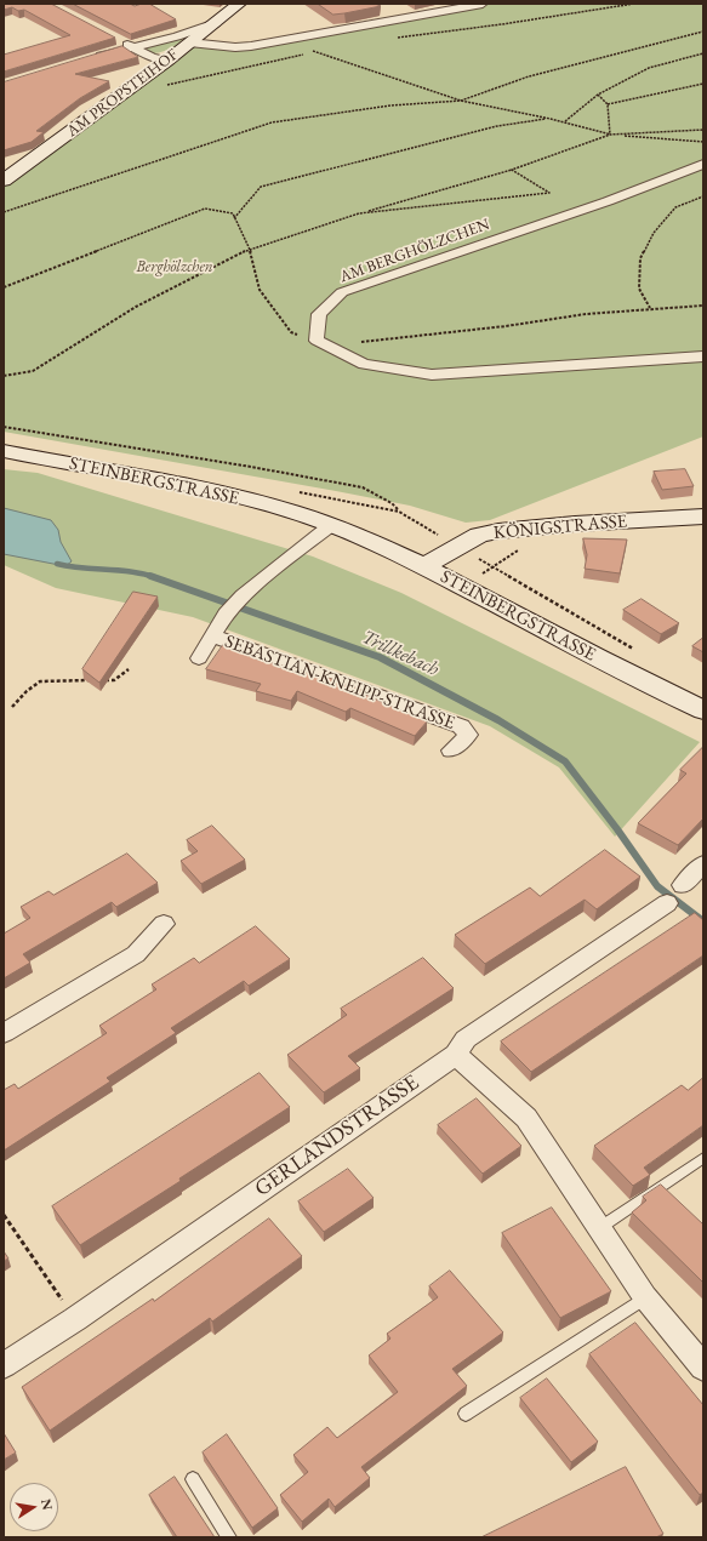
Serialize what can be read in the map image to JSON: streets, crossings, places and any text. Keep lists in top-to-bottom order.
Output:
{
  "streets": {
    "street": [
      "AM PROPSTEIHOF",
      "AM BERGHÖLZCHEN",
      "STEINBERGSTRASSE",
      "KÖNIGSTRASSE",
      "SEBASTIAN-KNEIPP-STRASSE",
      "GERLANDSTRASSE"
    ]
  },
  "crossings": [
    ["STEINBERGSTRASSE", "KÖNIGSTRASSE"]
  ],
  "water": ["Trillkebach"],
  "parks": ["Berghölzchen"],
  "north": "right"
}
